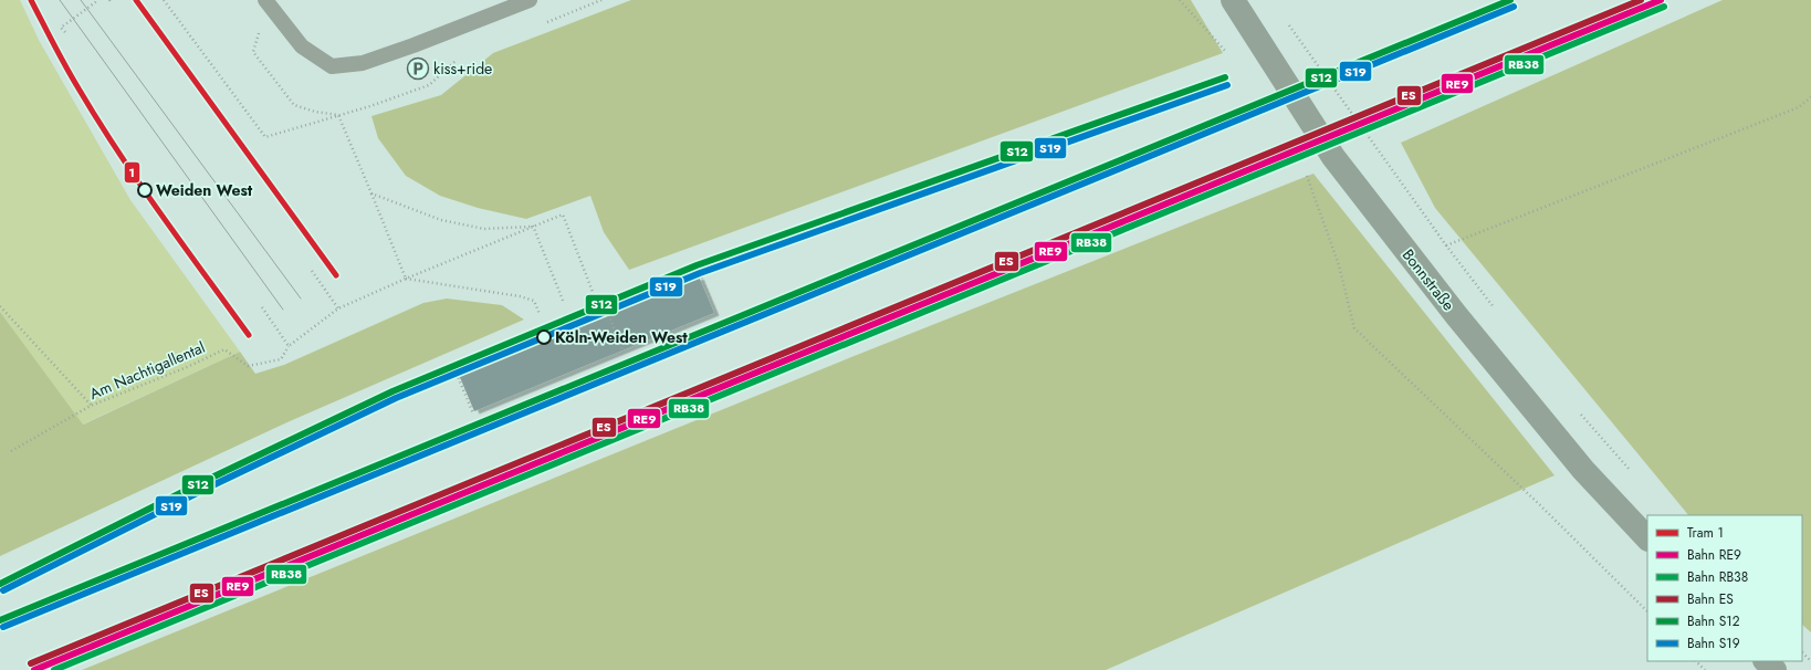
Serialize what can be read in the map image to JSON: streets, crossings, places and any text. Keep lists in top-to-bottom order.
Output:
{
  "streets": {
    "main road": ["Bonnstraße"],
    "path": ["Am Nachtigallental"]
  },
  "places": {
    "parking": ["kiss+ride"],
    "other": ["Weiden West", "Köln-Weiden West"]
  },
  "lines": [
    "tram line 1",
    "rail line RE9",
    "rail line ES",
    "rail line S12",
    "rail line RB38",
    "rail line S19"
  ],
  "legend": [
    "Tram 1",
    "Bahn RE9",
    "Bahn RB38",
    "Bahn ES",
    "Bahn S12",
    "Bahn S19"
  ]
}
